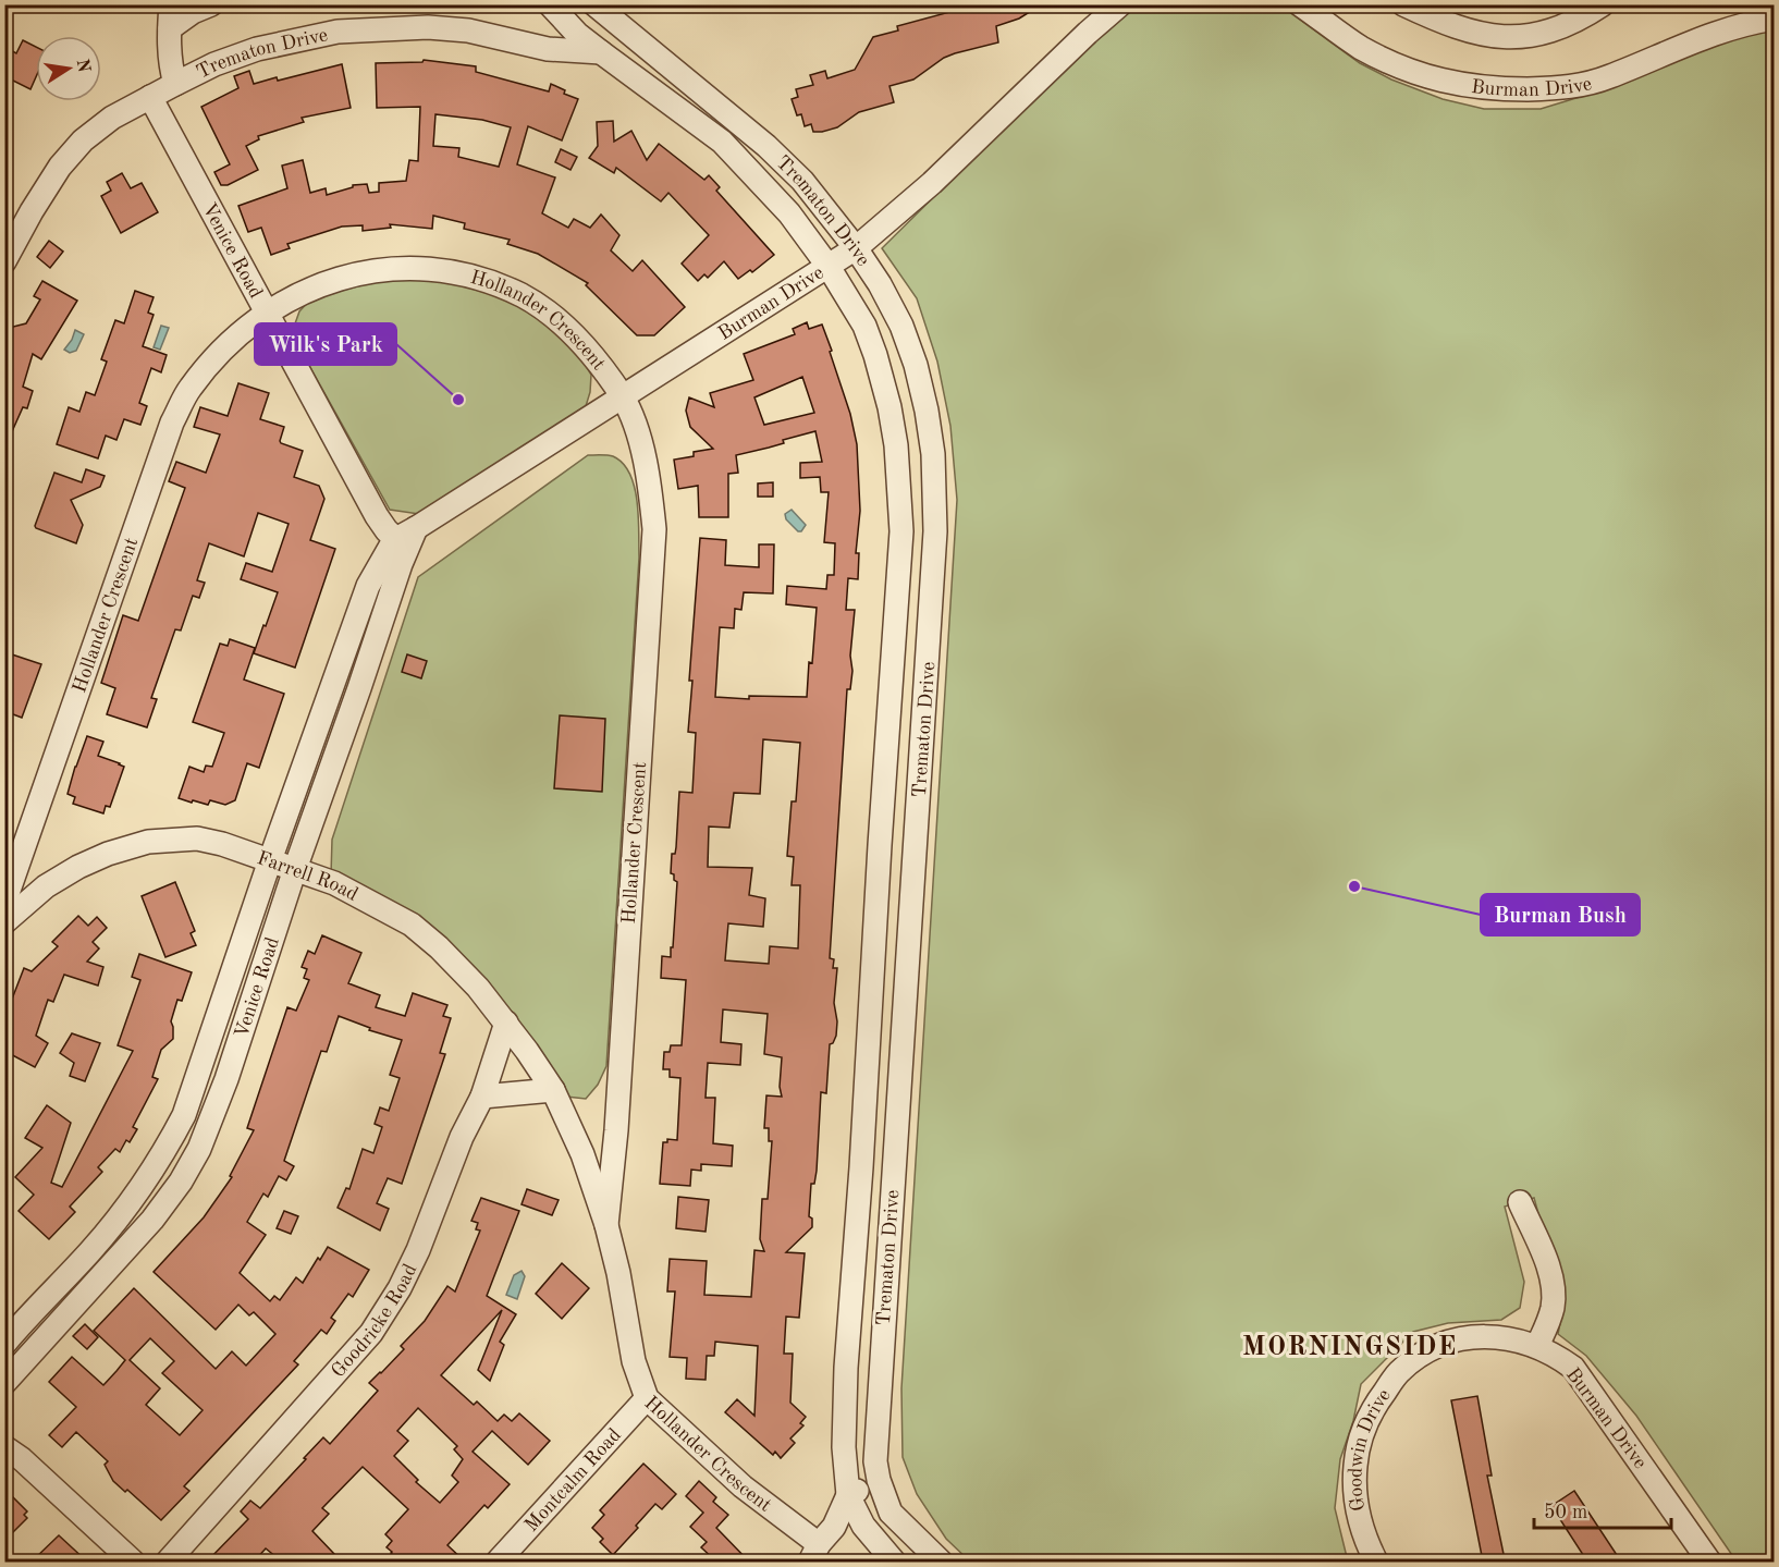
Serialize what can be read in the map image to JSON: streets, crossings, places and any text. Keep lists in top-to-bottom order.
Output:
{
  "streets": {
    "street": [
      "Trematon Drive",
      "Burman Drive",
      "Venice Road",
      "Hollander Crescent",
      "Farrell Road",
      "Goodricke Road",
      "Goodwin Drive",
      "Montcalm Road"
    ]
  },
  "crossings": [
    ["Trematon Drive", "Burman Drive"],
    ["Trematon Drive", "Venice Road"],
    ["Burman Drive", "Venice Road"],
    ["Burman Drive", "Hollander Crescent"],
    ["Burman Drive", "Goodwin Drive"],
    ["Venice Road", "Hollander Crescent"],
    ["Venice Road", "Farrell Road"],
    ["Hollander Crescent", "Farrell Road"],
    ["Hollander Crescent", "Montcalm Road"],
    ["Farrell Road", "Goodricke Road"]
  ],
  "districts": ["MORNINGSIDE"],
  "places": ["Wilk's Park", "Burman Bush"],
  "scale_bar": "50 m",
  "north": "right"
}
